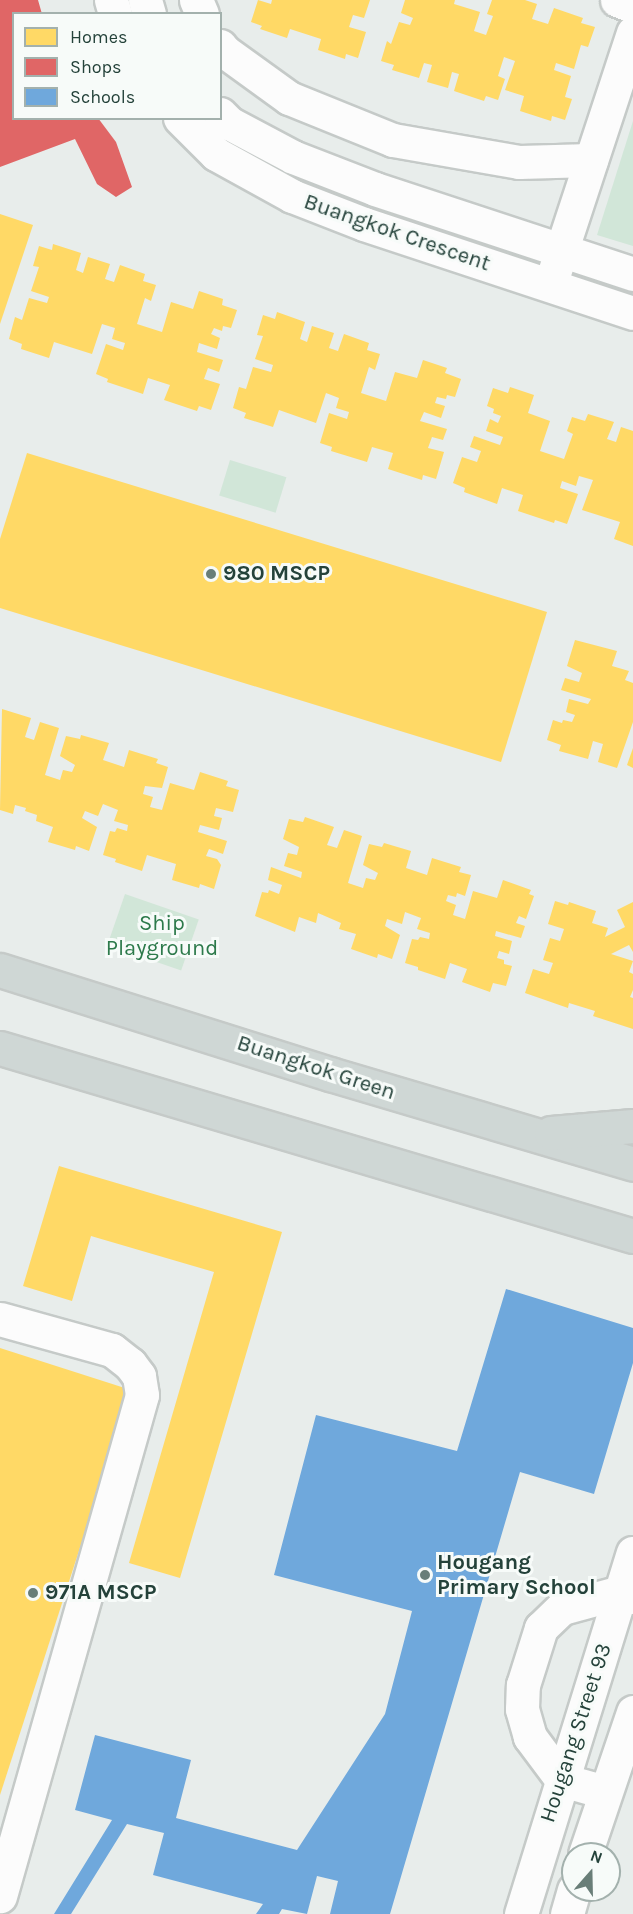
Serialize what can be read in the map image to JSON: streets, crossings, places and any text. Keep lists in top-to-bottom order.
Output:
{
  "streets": {
    "main road": ["Buangkok Green"],
    "street": ["Buangkok Crescent", "Hougang Street 93"]
  },
  "parks": ["Ship Playground"],
  "places": ["980 MSCP", "Hougang Primary School", "971A MSCP"],
  "legend": ["Homes", "Shops", "Schools"],
  "north": "top"
}
